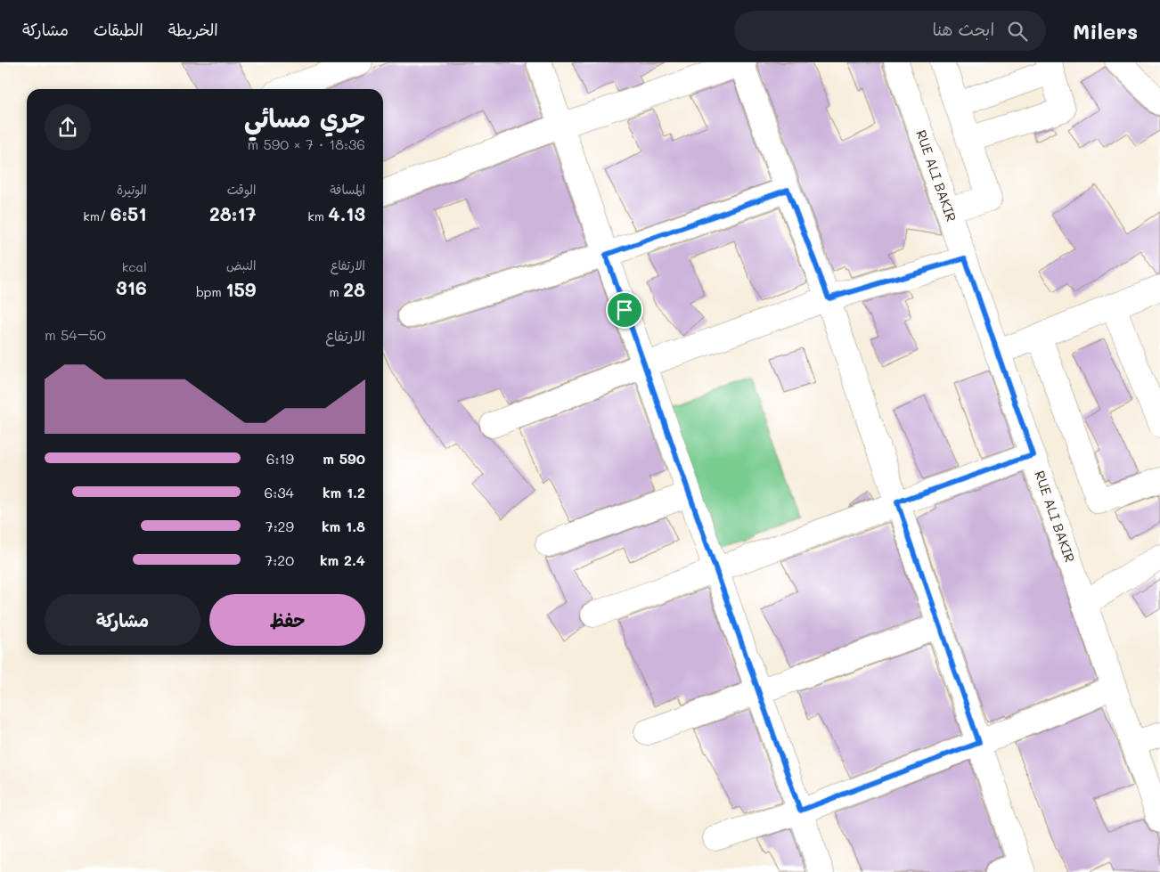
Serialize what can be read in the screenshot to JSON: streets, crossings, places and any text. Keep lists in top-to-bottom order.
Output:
{
  "streets": {
    "street": ["RUE ALI BAKIR"]
  },
  "page": {
    "header": "Milers",
    "search": "ابحث هنا",
    "nav": ["الخريطة", "الطبقات", "مشاركة"],
    "heading": ["جري مسائي", "18:36 · 7 × 590 m"],
    "stats": [
      ["المسافة", "4.13 km"],
      ["الوقت", "28:17"],
      ["الوتيرة", "6:51 /km"],
      ["الارتفاع", "28 m"],
      ["النبض", "159 bpm"],
      ["kcal", "316"]
    ],
    "chart": ["الارتفاع", "50–54 m"],
    "list": [
      {
        "name": "590 m",
        "note": "6:19"
      },
      {
        "name": "1.2 km",
        "note": "6:34"
      },
      {
        "name": "1.8 km",
        "note": "7:29"
      },
      {
        "name": "2.4 km",
        "note": "7:20"
      }
    ],
    "buttons": ["حفظ", "مشاركة"]
  }
}
